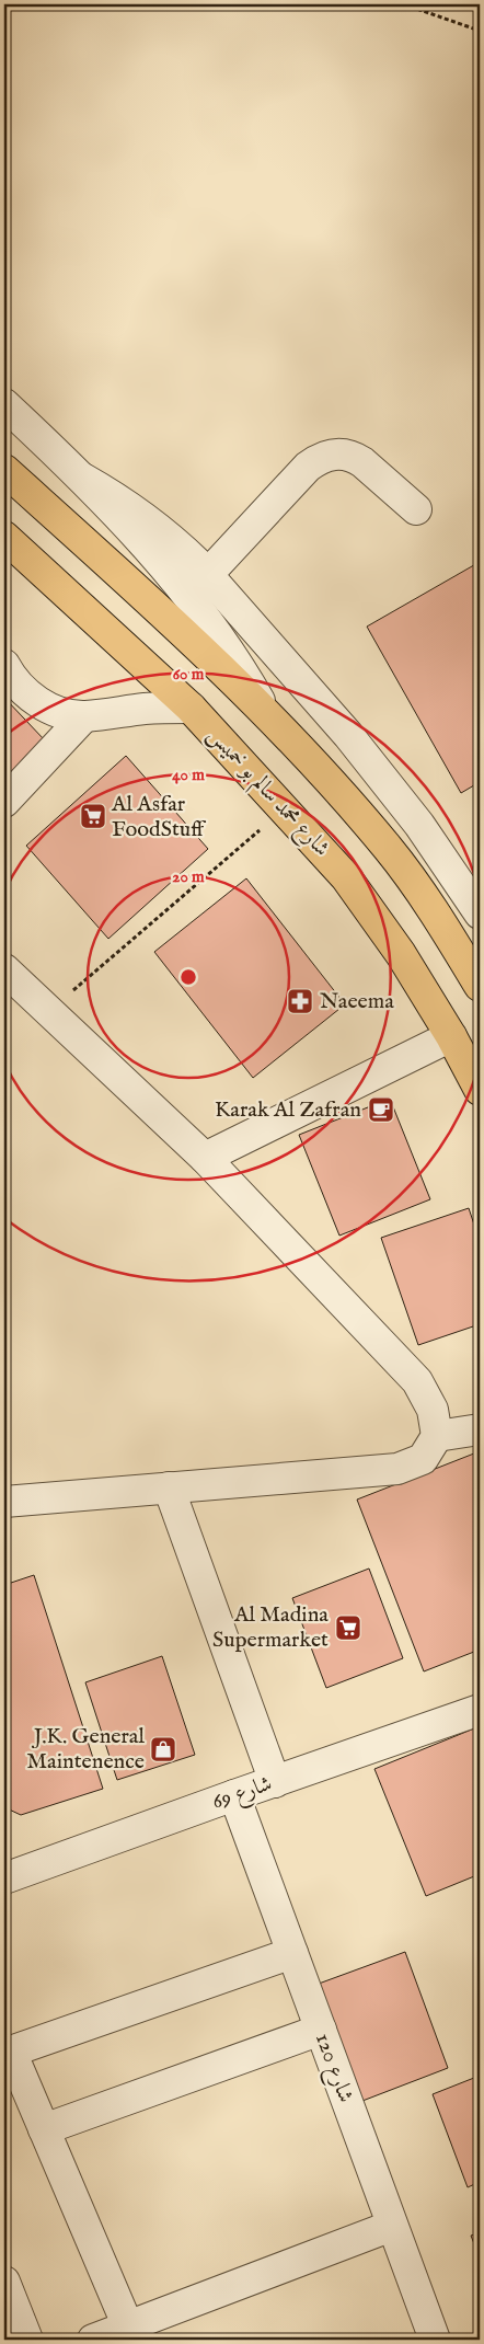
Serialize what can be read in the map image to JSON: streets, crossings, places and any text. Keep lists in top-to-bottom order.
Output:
{
  "streets": {
    "main road": ["شارع محمد سالم بو خميس"],
    "street": ["شارع 69", "شارع 120"]
  },
  "crossings": [
    ["شارع 69", "شارع 120"]
  ],
  "places": {
    "supermarket": ["Al Asfar FoodStuff", "Al Madina Supermarket"],
    "pharmacy": ["Naeema"],
    "cafe": ["Karak Al Zafran"],
    "shop": ["J.K. General Maintenence"]
  },
  "rings": ["60 m", "40 m", "20 m"]
}
